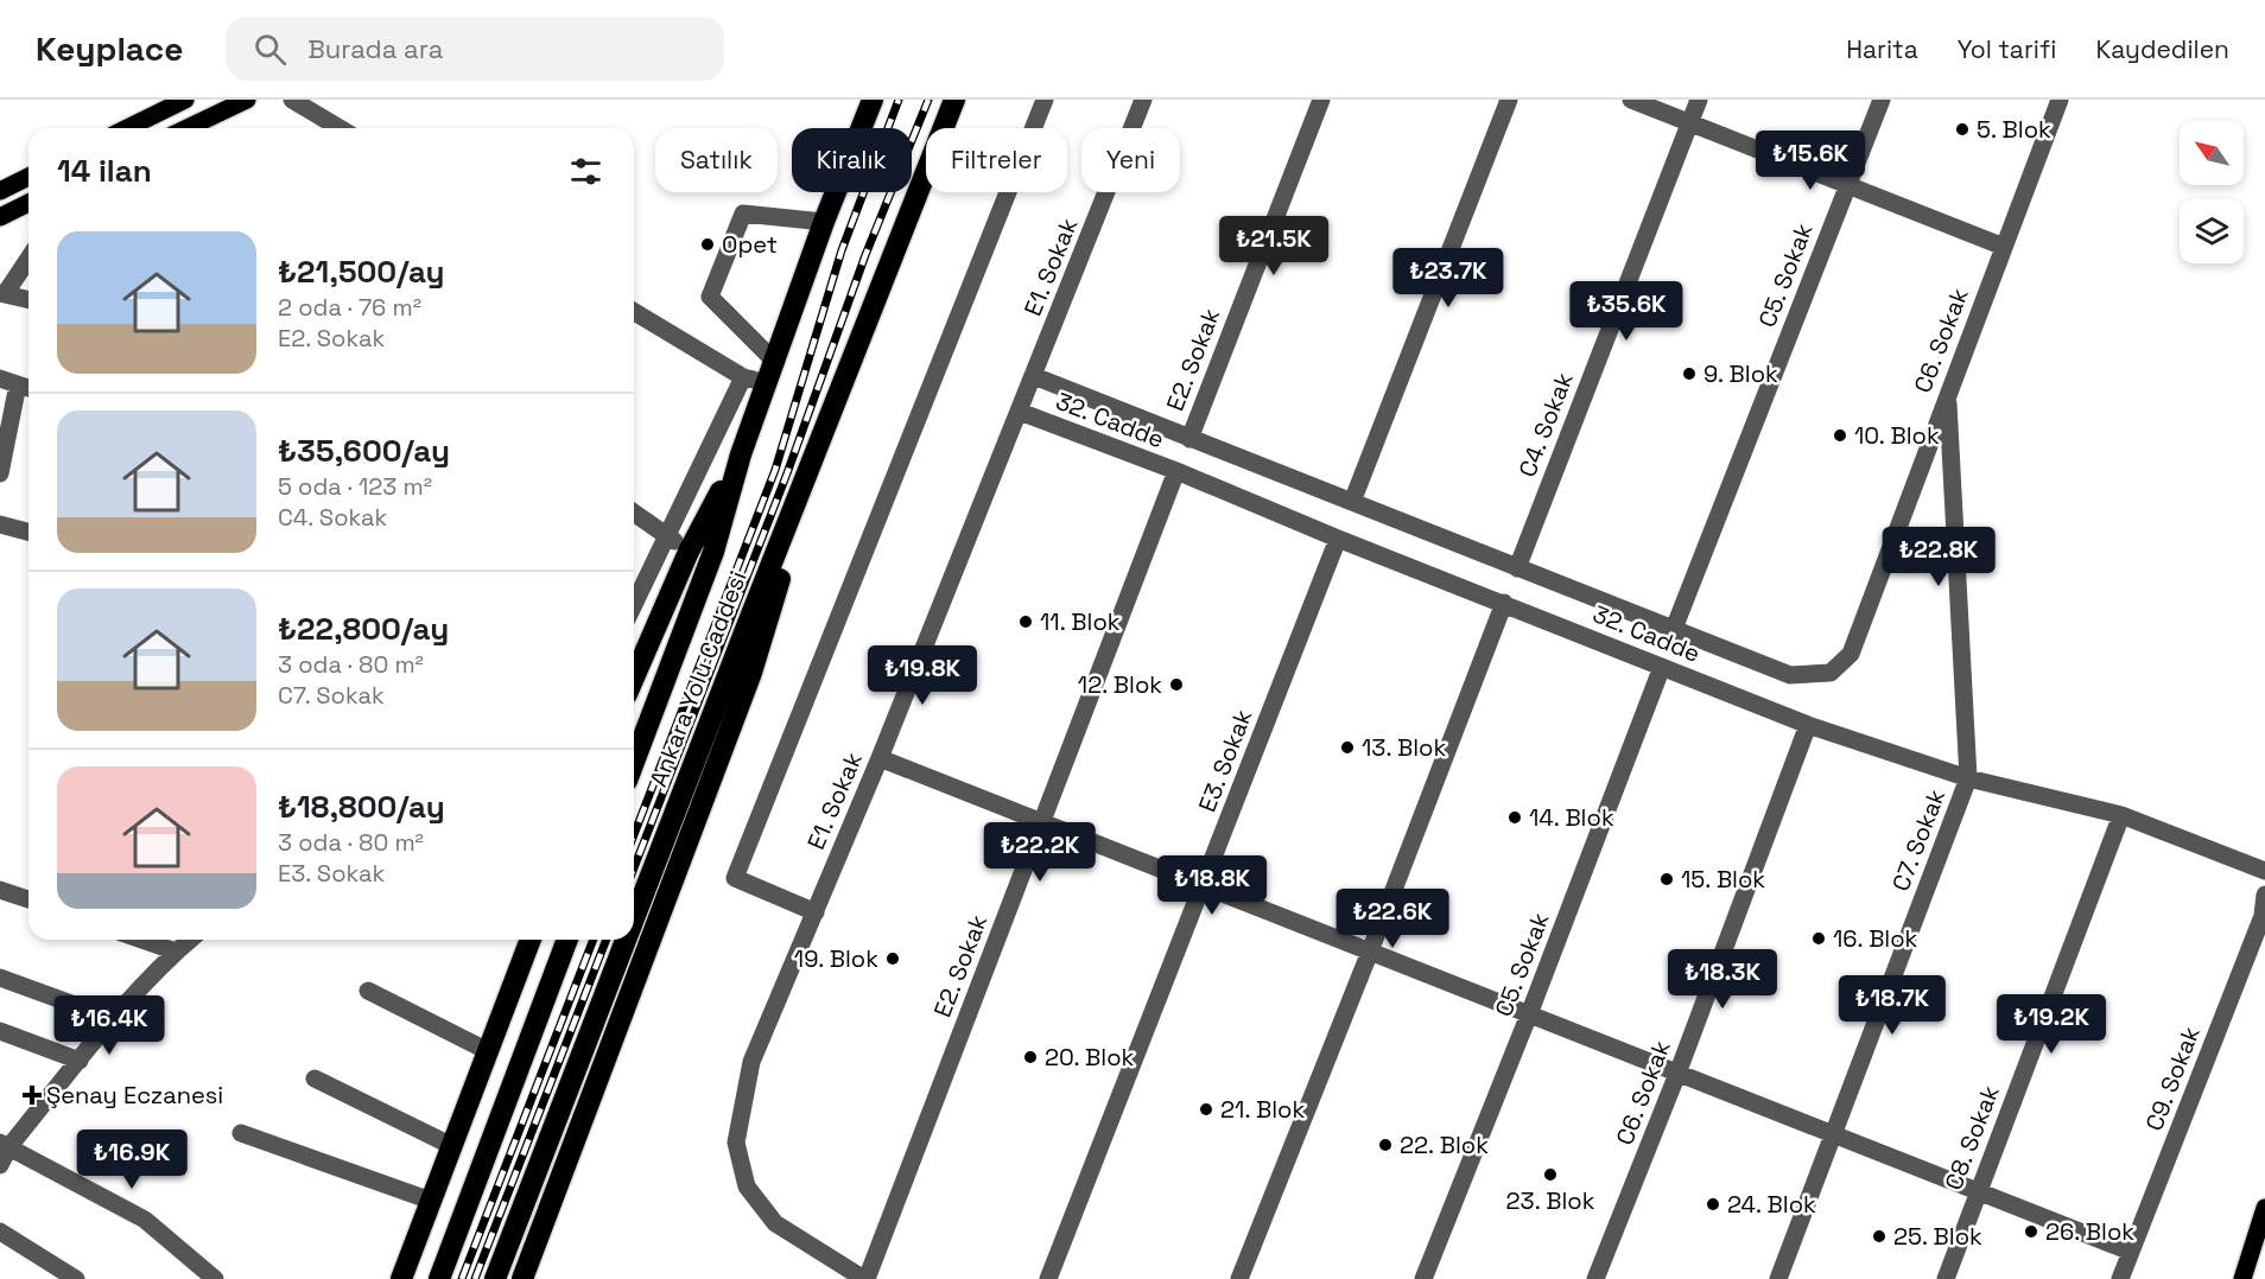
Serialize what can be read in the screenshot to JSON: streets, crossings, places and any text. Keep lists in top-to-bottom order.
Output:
{
  "streets": {
    "highway": ["Ankara Yolu Caddesi"],
    "street": [
      "E1. Sokak",
      "C5. Sokak",
      "C6. Sokak",
      "E2. Sokak",
      "32. Cadde",
      "C4. Sokak",
      "E3. Sokak",
      "C7. Sokak",
      "C9. Sokak",
      "C8. Sokak"
    ]
  },
  "crossings": [
    ["E1. Sokak", "E2. Sokak"],
    ["E1. Sokak", "32. Cadde"],
    ["C5. Sokak", "32. Cadde"],
    ["C6. Sokak", "32. Cadde"],
    ["C6. Sokak", "C7. Sokak"],
    ["E2. Sokak", "32. Cadde"],
    ["32. Cadde", "C4. Sokak"],
    ["32. Cadde", "E3. Sokak"],
    ["32. Cadde", "C7. Sokak"],
    ["32. Cadde", "C8. Sokak"]
  ],
  "places": {
    "other": [
      "5. Blok",
      "Opet",
      "9. Blok",
      "10. Blok",
      "11. Blok",
      "12. Blok",
      "13. Blok",
      "14. Blok",
      "15. Blok",
      "16. Blok",
      "19. Blok",
      "20. Blok",
      "21. Blok",
      "22. Blok",
      "23. Blok",
      "24. Blok",
      "26. Blok",
      "25. Blok"
    ],
    "health": ["Şenay Eczanesi"]
  },
  "north": "top left",
  "page": {
    "header": "Keyplace",
    "search": "Burada ara",
    "nav": ["Harita", "Yol tarifi", "Kaydedilen"],
    "chip": [
      "Satılık",
      "Kiralık",
      "Filtreler",
      "Yeni"
    ],
    "heading": "14 ilan",
    "price": [
      "₺15.6K",
      "₺21.5K",
      "₺23.7K",
      "₺35.6K",
      "₺22.8K",
      "₺19.8K",
      "₺22.2K",
      "₺18.8K",
      "₺22.6K",
      "₺18.3K",
      "₺18.7K",
      "₺19.2K",
      "₺16.4K",
      "₺16.9K"
    ],
    "list": [
      {
        "name": "₺21,500/ay",
        "note": "2 oda · 76 m² · E2. Sokak"
      },
      {
        "name": "₺35,600/ay",
        "note": "5 oda · 123 m² · C4. Sokak"
      },
      {
        "name": "₺22,800/ay",
        "note": "3 oda · 80 m² · C7. Sokak"
      },
      {
        "name": "₺18,800/ay",
        "note": "3 oda · 80 m² · E3. Sokak"
      }
    ]
  }
}
